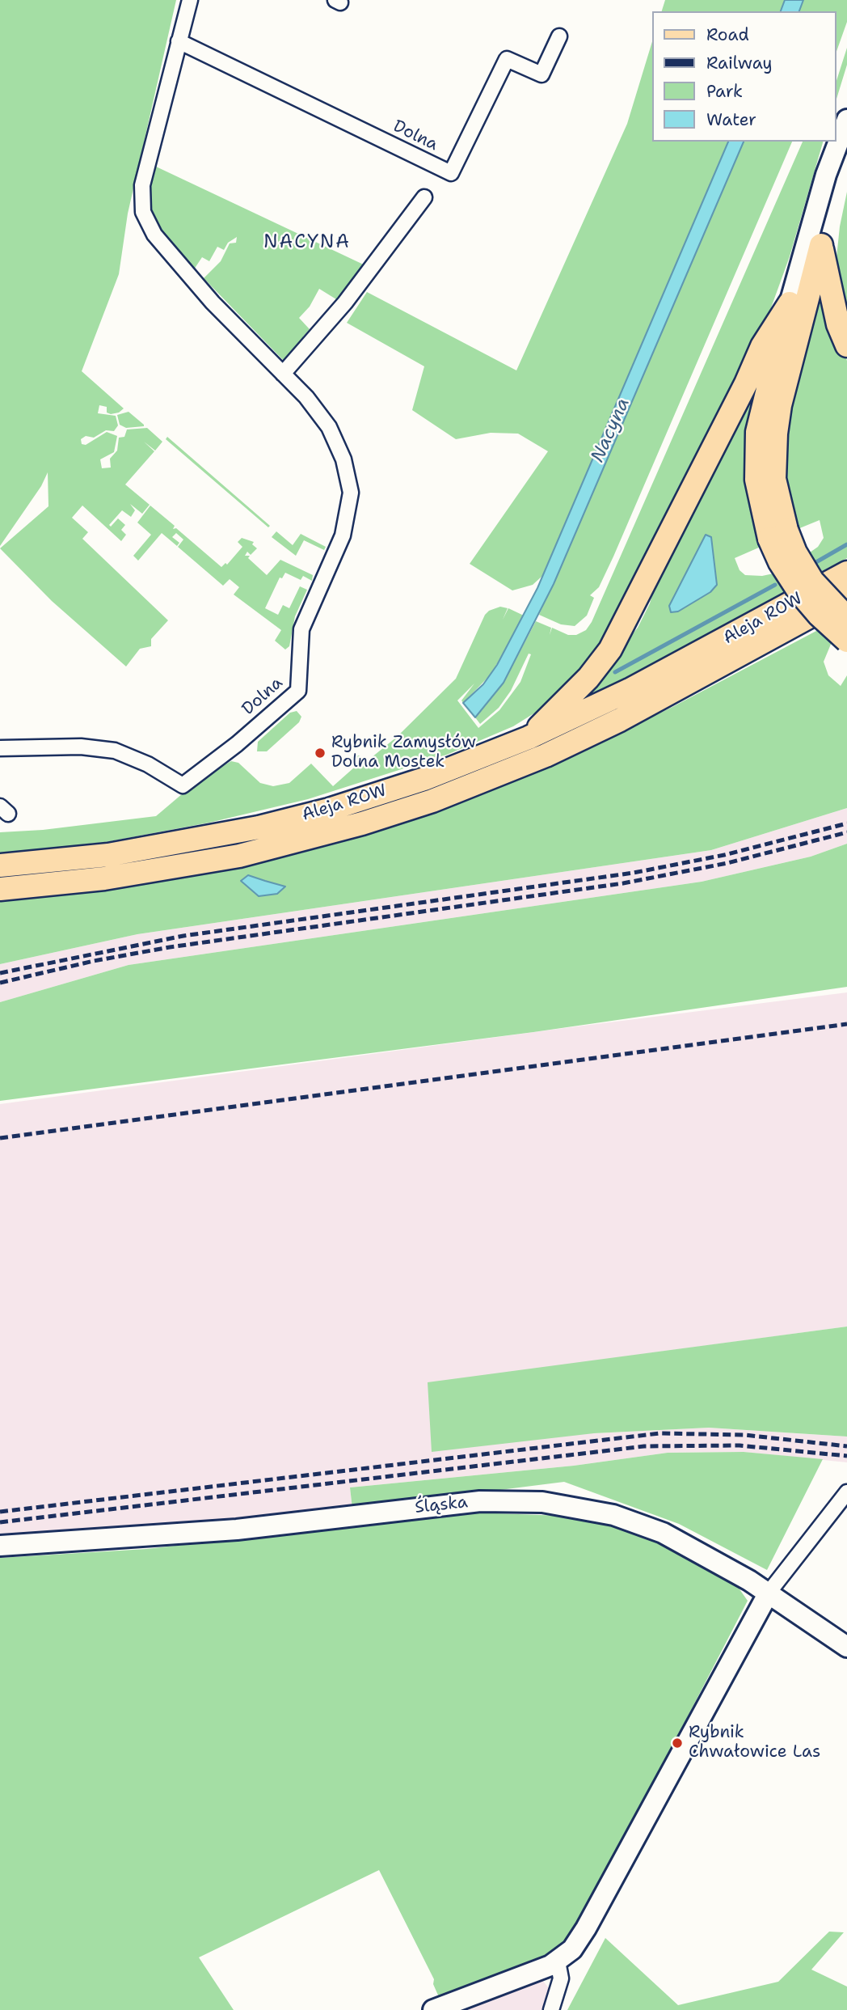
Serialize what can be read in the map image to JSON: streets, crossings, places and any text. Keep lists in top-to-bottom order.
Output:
{
  "streets": {
    "main road": ["Aleja ROW"],
    "street": ["Dolna", "Śląska"]
  },
  "districts": ["NACYNA"],
  "water": ["Nacyna"],
  "places": ["Rybnik Zamysłów Dolna Mostek", "Rybnik Chwałowice Las"],
  "legend": [
    "Road",
    "Railway",
    "Park",
    "Water"
  ]
}
